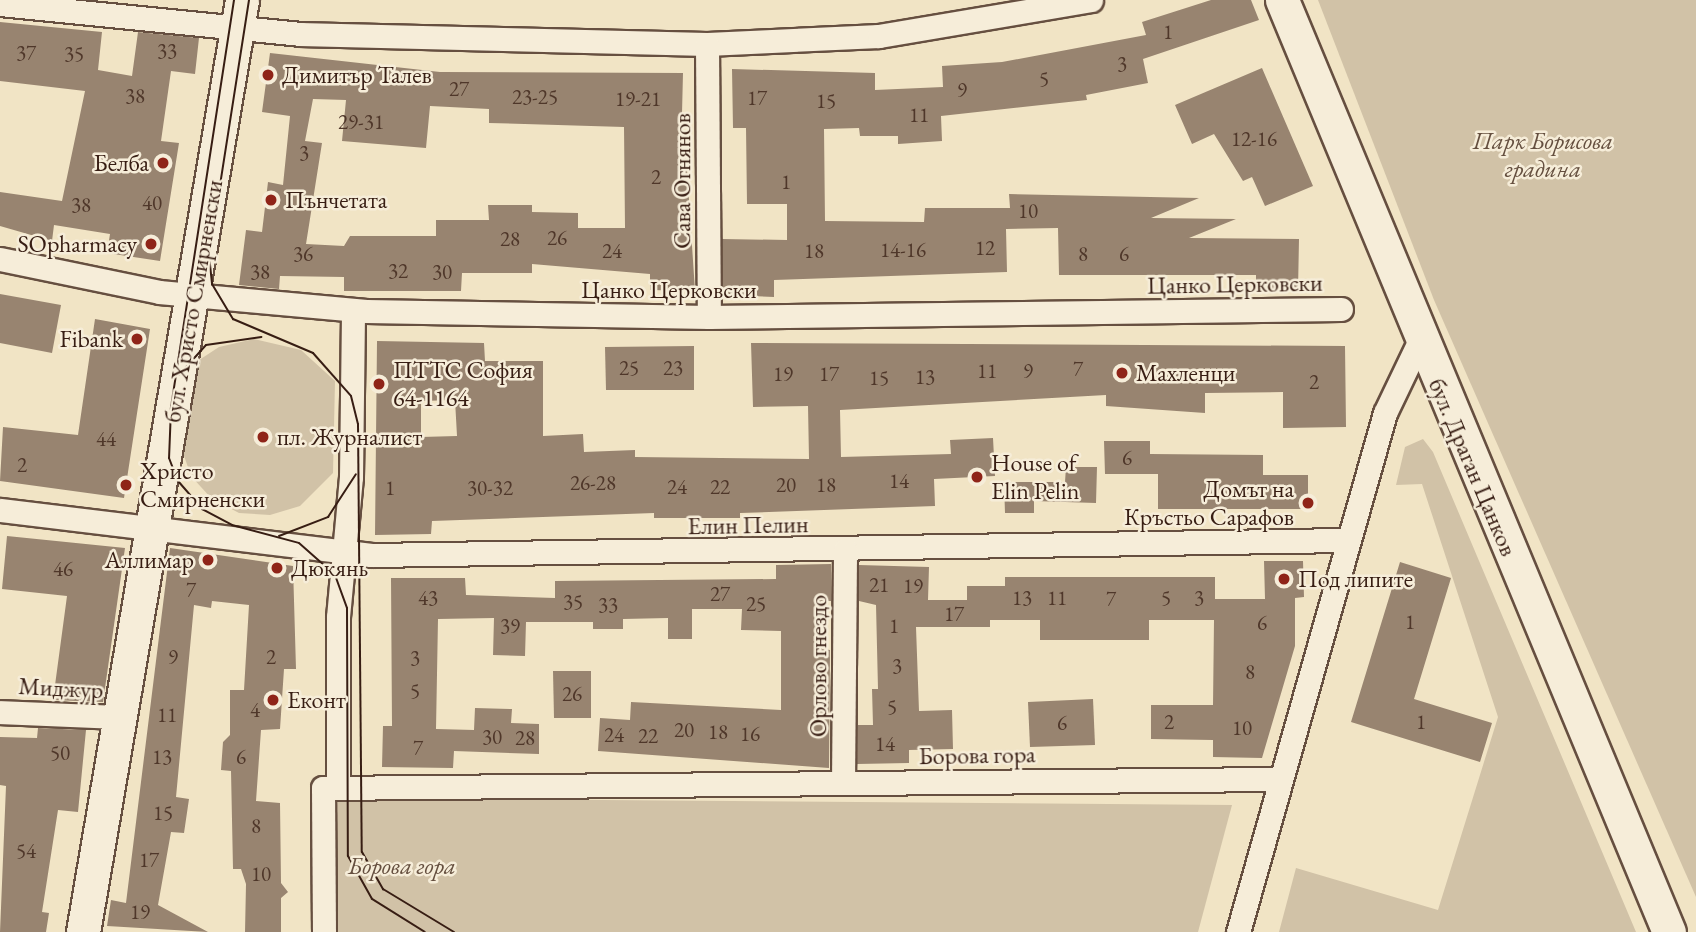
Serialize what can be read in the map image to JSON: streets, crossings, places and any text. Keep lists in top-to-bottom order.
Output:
{
  "streets": {
    "street": [
      "Сава Огнянов",
      "Цанко Церковски",
      "бул. Христо Смирненски",
      "бул. Драган Цанков",
      "Елин Пелин",
      "Орлово гнездо",
      "Миджур",
      "Борова гора"
    ]
  },
  "crossings": [
    ["Сава Огнянов", "Цанко Церковски"],
    ["Цанко Церковски", "бул. Христо Смирненски"],
    ["бул. Христо Смирненски", "Елин Пелин"],
    ["бул. Христо Смирненски", "Миджур"],
    ["Елин Пелин", "Орлово гнездо"],
    ["Орлово гнездо", "Борова гора"]
  ],
  "parks": ["Парк Борисова градина", "Борова гора"],
  "places": [
    "Димитър Талев",
    "Белба",
    "Пънчетата",
    "SOpharmacy",
    "Fibank",
    "Махленци",
    "ПТТС София 64-1164",
    "пл. Журналист",
    "House of Elin Pelin",
    "Христо Смирненски",
    "Домът на Кръстьо Сарафов",
    "Аллимар",
    "Дюкянь",
    "Под липите",
    "Еконт"
  ],
  "house_numbers": [
    "1",
    "33",
    "37",
    "35",
    "3",
    "5",
    "27",
    "9",
    "38",
    "23-25",
    "17",
    "19-21",
    "15",
    "11",
    "29-31",
    "12-16",
    "3",
    "2",
    "1",
    "40",
    "38",
    "10",
    "26",
    "28",
    "12",
    "14-16",
    "24",
    "18",
    "36",
    "8",
    "6",
    "32",
    "38",
    "30",
    "25",
    "23",
    "7",
    "11",
    "9",
    "19",
    "17",
    "13",
    "15",
    "2",
    "44",
    "6",
    "2",
    "14",
    "26-28",
    "20",
    "18",
    "24",
    "22",
    "1",
    "30-32",
    "46",
    "21",
    "19",
    "7",
    "27",
    "43",
    "13",
    "11",
    "5",
    "3",
    "7",
    "35",
    "25",
    "33",
    "17",
    "1",
    "6",
    "39",
    "1",
    "9",
    "2",
    "3",
    "3",
    "8",
    "5",
    "26",
    "5",
    "4",
    "11",
    "2",
    "1",
    "6",
    "10",
    "20",
    "18",
    "16",
    "24",
    "22",
    "30",
    "28",
    "14",
    "7",
    "50",
    "13",
    "6",
    "15",
    "8",
    "54",
    "17",
    "10",
    "19"
  ]
}
